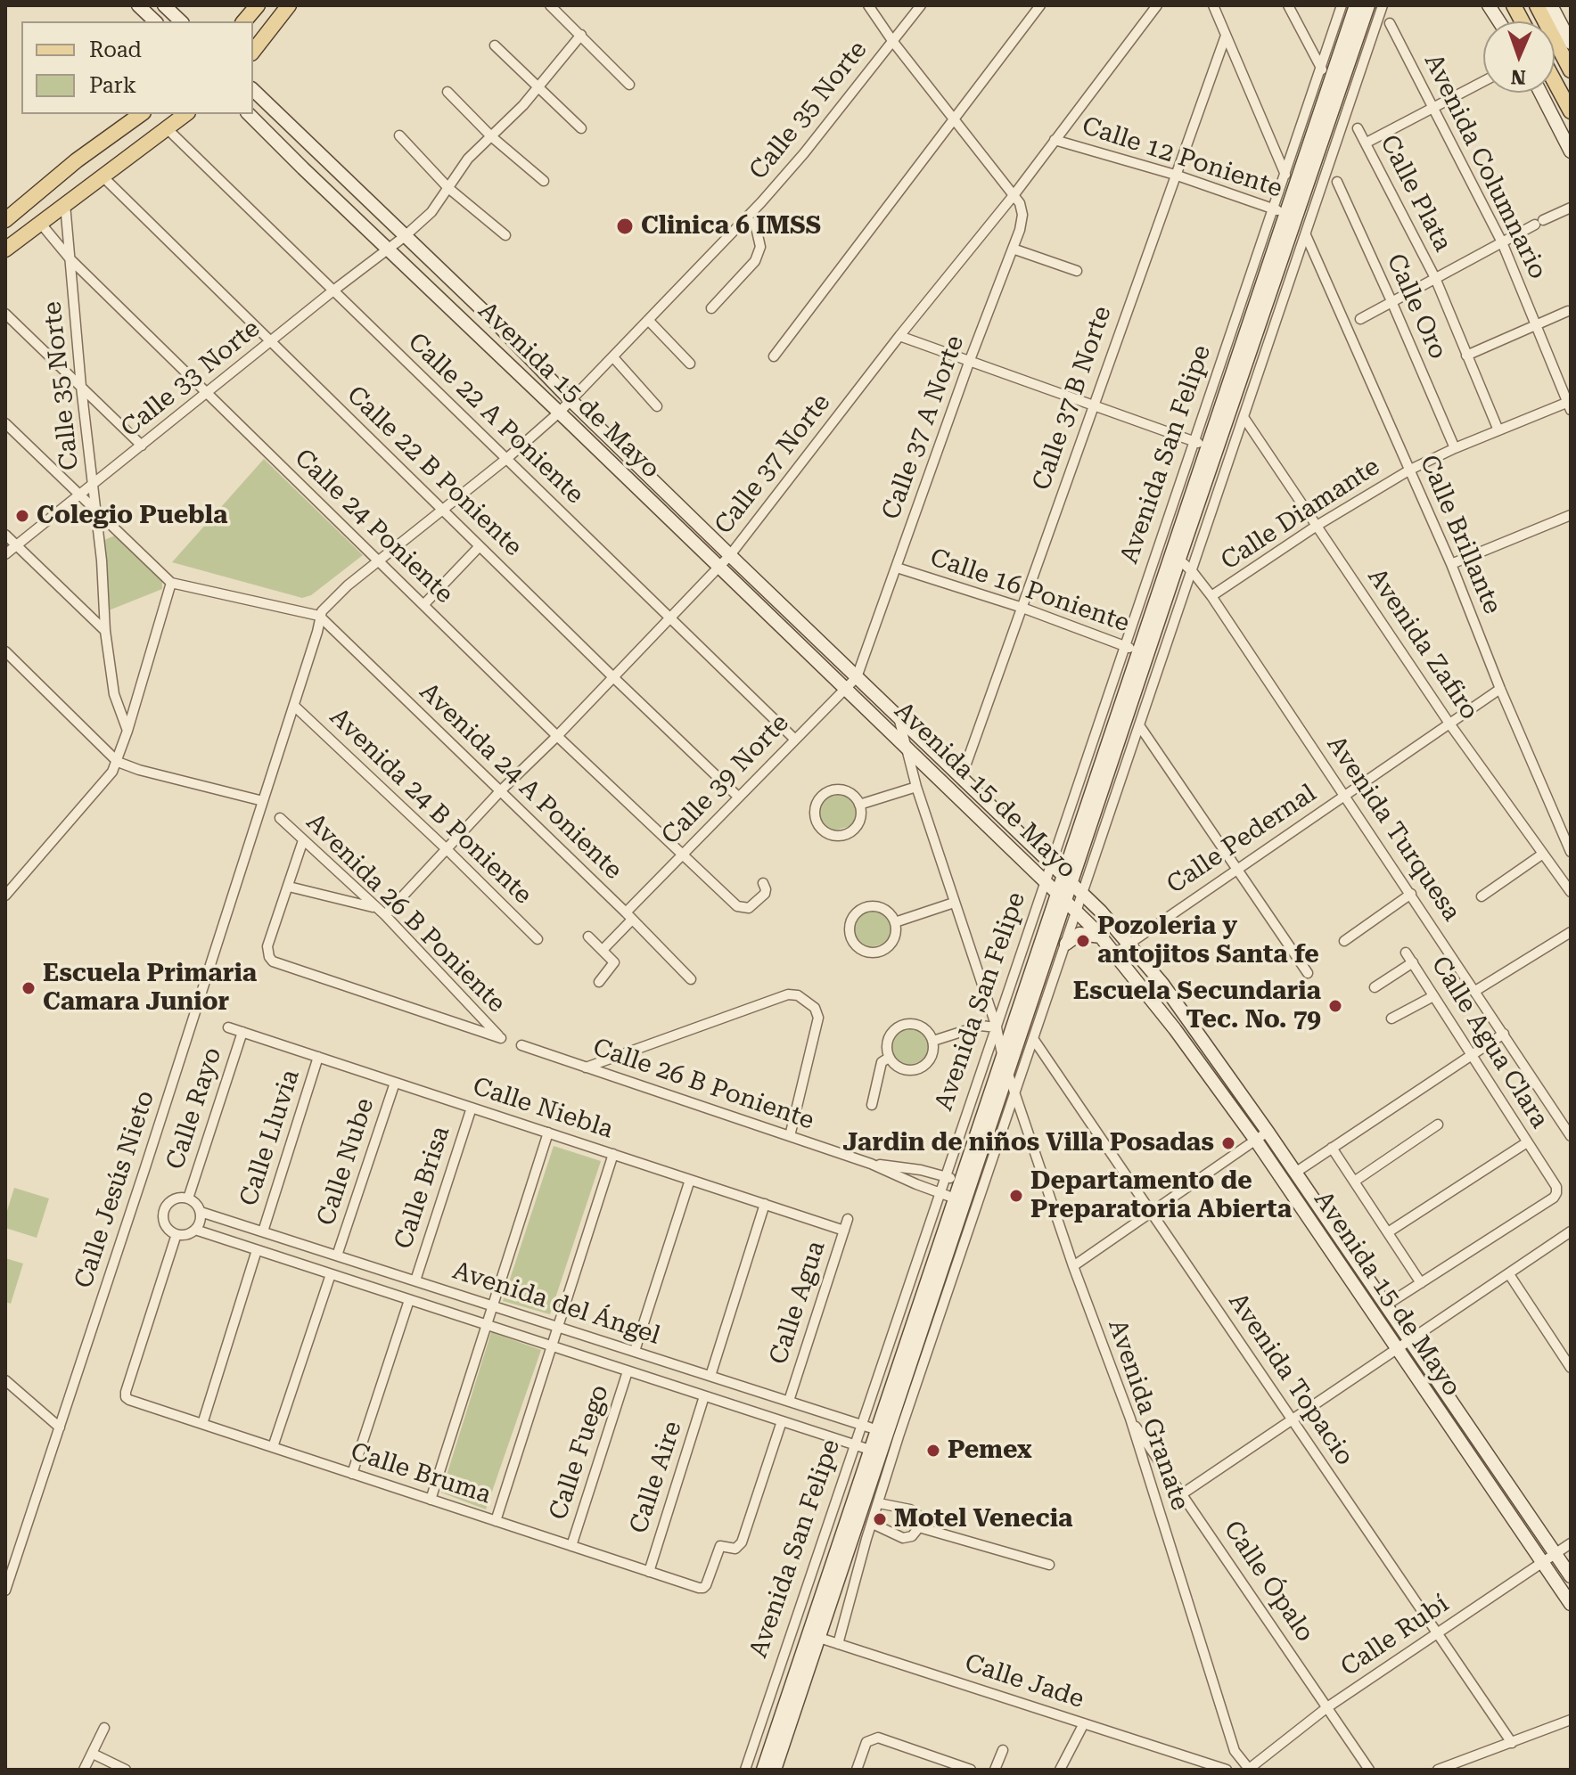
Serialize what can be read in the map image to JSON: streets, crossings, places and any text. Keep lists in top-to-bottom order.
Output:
{
  "streets": {
    "main road": ["Avenida 15 de Mayo", "Avenida San Felipe"],
    "street": [
      "Calle 35 Norte",
      "Calle 12 Poniente",
      "Avenida Columnario",
      "Calle Plata",
      "Calle Oro",
      "Calle 33 Norte",
      "Calle 37 B Norte",
      "Calle 22 A Poniente",
      "Calle 37 A Norte",
      "Calle 37 Norte",
      "Calle 22 B Poniente",
      "Calle Diamante",
      "Calle 24 Poniente",
      "Calle Brillante",
      "Calle 16 Poniente",
      "Avenida Zafiro",
      "Calle 39 Norte",
      "Avenida 24 A Poniente",
      "Avenida 24 B Poniente",
      "Avenida Turquesa",
      "Calle Pedernal",
      "Avenida 26 B Poniente",
      "Calle Agua Clara",
      "Calle 26 B Poniente",
      "Calle Rayo",
      "Calle Niebla",
      "Calle Lluvia",
      "Calle Nube",
      "Calle Brisa",
      "Calle Jesús Nieto",
      "Calle Agua",
      "Avenida del Ángel",
      "Avenida Topacio",
      "Avenida Granate",
      "Calle Fuego",
      "Calle Bruma",
      "Calle Aire",
      "Calle Ópalo",
      "Calle Rubí",
      "Calle Jade"
    ]
  },
  "crossings": [
    ["Calle 35 Norte", "Calle 33 Norte"],
    ["Calle 35 Norte", "Avenida 15 de Mayo"],
    ["Calle 35 Norte", "Calle 22 A Poniente"],
    ["Calle 35 Norte", "Calle 22 B Poniente"],
    ["Calle 35 Norte", "Calle 24 Poniente"],
    ["Calle 35 Norte", "Avenida 24 A Poniente"],
    ["Calle 35 Norte", "Calle Jesús Nieto"],
    ["Calle 12 Poniente", "Calle 37 B Norte"],
    ["Calle 12 Poniente", "Avenida San Felipe"],
    ["Calle 12 Poniente", "Calle 37 Norte"],
    ["Avenida Columnario", "Calle Diamante"],
    ["Calle Plata", "Calle Diamante"],
    ["Calle Oro", "Calle Diamante"],
    ["Calle 33 Norte", "Avenida 15 de Mayo"],
    ["Calle 33 Norte", "Calle 22 A Poniente"],
    ["Calle 33 Norte", "Calle 22 B Poniente"],
    ["Calle 33 Norte", "Calle 24 Poniente"],
    ["Avenida 15 de Mayo", "Calle 37 B Norte"],
    ["Avenida 15 de Mayo", "Calle 37 A Norte"],
    ["Avenida 15 de Mayo", "Avenida San Felipe"],
    ["Avenida 15 de Mayo", "Calle 37 Norte"],
    ["Avenida 15 de Mayo", "Calle 39 Norte"],
    ["Avenida 15 de Mayo", "Calle Pedernal"],
    ["Avenida 15 de Mayo", "Avenida Granate"],
    ["Avenida 15 de Mayo", "Calle Rubí"],
    ["Calle 37 B Norte", "Calle 16 Poniente"],
    ["Calle 22 A Poniente", "Calle 37 Norte"],
    ["Calle 22 A Poniente", "Calle 39 Norte"],
    ["Calle 37 A Norte", "Calle 37 Norte"],
    ["Calle 37 A Norte", "Calle 16 Poniente"],
    ["Calle 37 A Norte", "Calle 39 Norte"],
    ["Avenida San Felipe", "Calle Brillante"],
    ["Avenida San Felipe", "Calle 16 Poniente"],
    ["Avenida San Felipe", "Avenida Zafiro"],
    ["Avenida San Felipe", "Avenida Turquesa"],
    ["Avenida San Felipe", "Calle 26 B Poniente"],
    ["Avenida San Felipe", "Avenida del Ángel"],
    ["Avenida San Felipe", "Avenida Topacio"],
    ["Avenida San Felipe", "Avenida Granate"],
    ["Avenida San Felipe", "Calle Jade"],
    ["Calle 37 Norte", "Calle 22 B Poniente"],
    ["Calle 37 Norte", "Calle 24 Poniente"],
    ["Calle 37 Norte", "Avenida 24 A Poniente"],
    ["Calle 37 Norte", "Avenida 24 B Poniente"],
    ["Calle 37 Norte", "Avenida 26 B Poniente"],
    ["Calle 22 B Poniente", "Calle 39 Norte"],
    ["Calle Diamante", "Calle Brillante"],
    ["Calle Diamante", "Avenida Zafiro"],
    ["Calle Diamante", "Avenida Turquesa"],
    ["Calle 24 Poniente", "Calle 39 Norte"],
    ["Calle Brillante", "Calle Pedernal"],
    ["Avenida Zafiro", "Calle Pedernal"],
    ["Calle 39 Norte", "Avenida 24 A Poniente"],
    ["Avenida 24 A Poniente", "Calle Jesús Nieto"],
    ["Avenida 24 B Poniente", "Calle Jesús Nieto"],
    ["Avenida Turquesa", "Calle Pedernal"],
    ["Calle Rayo", "Calle Niebla"],
    ["Calle Rayo", "Avenida del Ángel"],
    ["Calle Rayo", "Calle Bruma"],
    ["Calle Niebla", "Calle Lluvia"],
    ["Calle Niebla", "Calle Nube"],
    ["Calle Niebla", "Calle Brisa"],
    ["Calle Niebla", "Calle Agua"],
    ["Calle Lluvia", "Avenida del Ángel"],
    ["Calle Nube", "Avenida del Ángel"],
    ["Calle Brisa", "Avenida del Ángel"],
    ["Calle Agua", "Avenida del Ángel"],
    ["Avenida del Ángel", "Calle Fuego"],
    ["Avenida del Ángel", "Calle Bruma"],
    ["Avenida del Ángel", "Calle Aire"],
    ["Avenida Topacio", "Calle Rubí"],
    ["Avenida Granate", "Calle Ópalo"],
    ["Avenida Granate", "Calle Rubí"],
    ["Calle Fuego", "Calle Bruma"],
    ["Calle Bruma", "Calle Aire"],
    ["Calle Ópalo", "Calle Rubí"]
  ],
  "places": [
    "Clinica 6 IMSS",
    "Colegio Puebla",
    "Pozoleria y antojitos Santa fe",
    "Escuela Primaria Camara Junior",
    "Escuela Secundaria Tec. No. 79",
    "Jardin de niños Villa Posadas",
    "Departamento de Preparatoria Abierta",
    "Pemex",
    "Motel Venecia"
  ],
  "legend": ["Road", "Park"],
  "north": "bottom"
}
